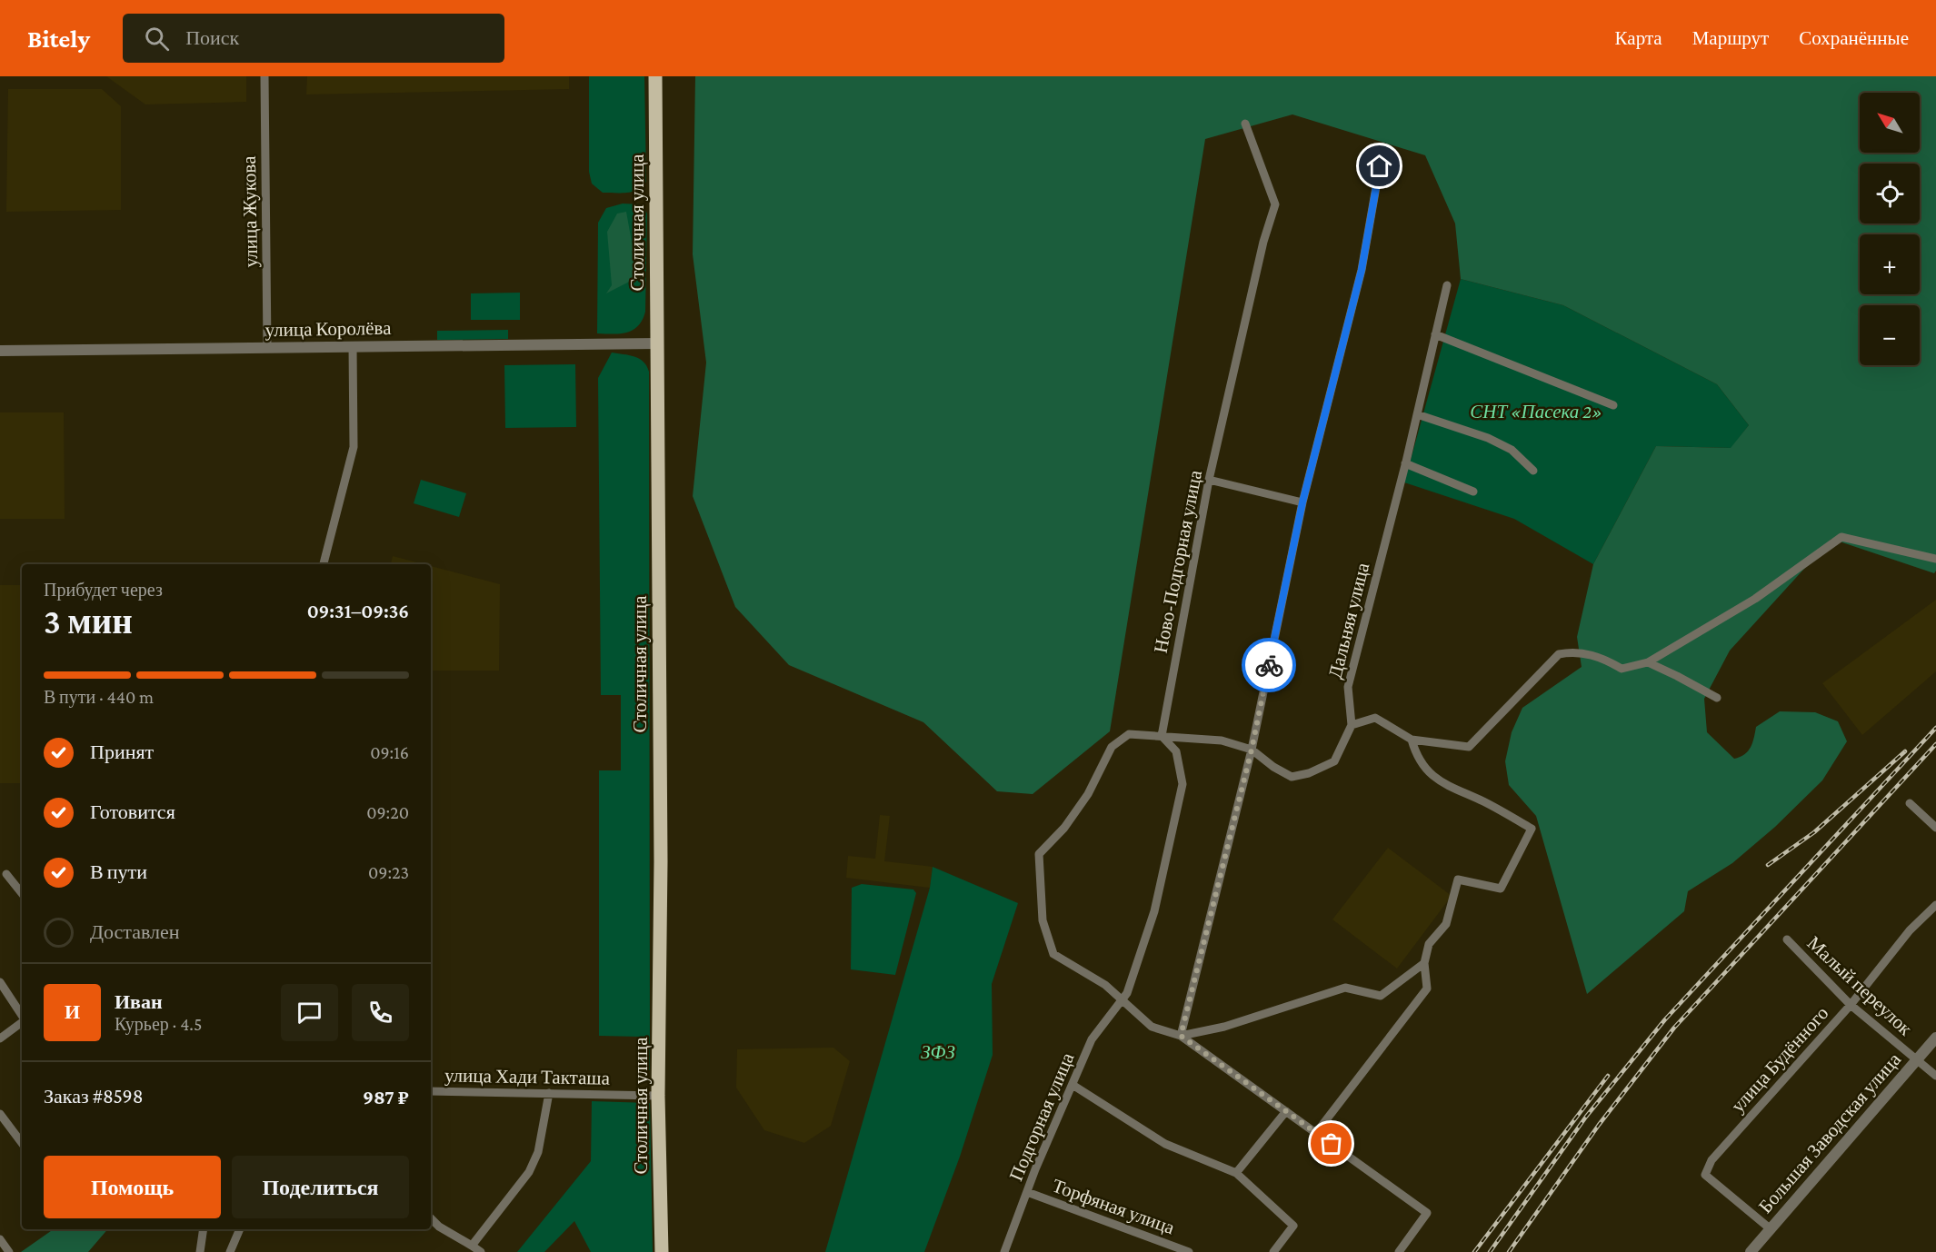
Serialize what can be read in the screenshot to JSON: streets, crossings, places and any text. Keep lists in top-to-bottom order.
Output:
{
  "streets": {
    "main road": ["Столичная улица"],
    "street": [
      "улица Жукова",
      "улица Королёва",
      "Ново-Подгорная улица",
      "Дальняя улица",
      "Малый переулок",
      "улица Будённого",
      "улица Хади Такташа",
      "Подгорная улица",
      "Большая Заводская улица",
      "Торфяная улица"
    ]
  },
  "crossings": [
    ["улица Жукова", "улица Королёва"],
    ["Столичная улица", "улица Королёва"],
    ["Столичная улица", "улица Хади Такташа"],
    ["Малый переулок", "улица Будённого"],
    ["Малый переулок", "Большая Заводская улица"],
    ["улица Будённого", "Большая Заводская улица"],
    ["Подгорная улица", "Торфяная улица"]
  ],
  "parks": ["СНТ «Пасека 2»", "ЗФЗ"],
  "north": "top left",
  "page": {
    "header": "Bitely",
    "search": "Поиск",
    "nav": ["Карта", "Маршрут", "Сохранённые"],
    "map_buttons": ["+", "−"],
    "heading": ["3 мин", "Прибудет через", "09:31–09:36"],
    "panel": [
      "Иван",
      "Курьер · 4.5",
      "Заказ #8598",
      "987 ₽"
    ],
    "bar": "В пути · 440 m",
    "list": [
      ["Принят", "09:16"],
      ["Готовится", "09:20"],
      ["В пути", "09:23"],
      "Доставлен"
    ],
    "round": "И",
    "buttons": ["Помощь", "Поделиться"]
  }
}
